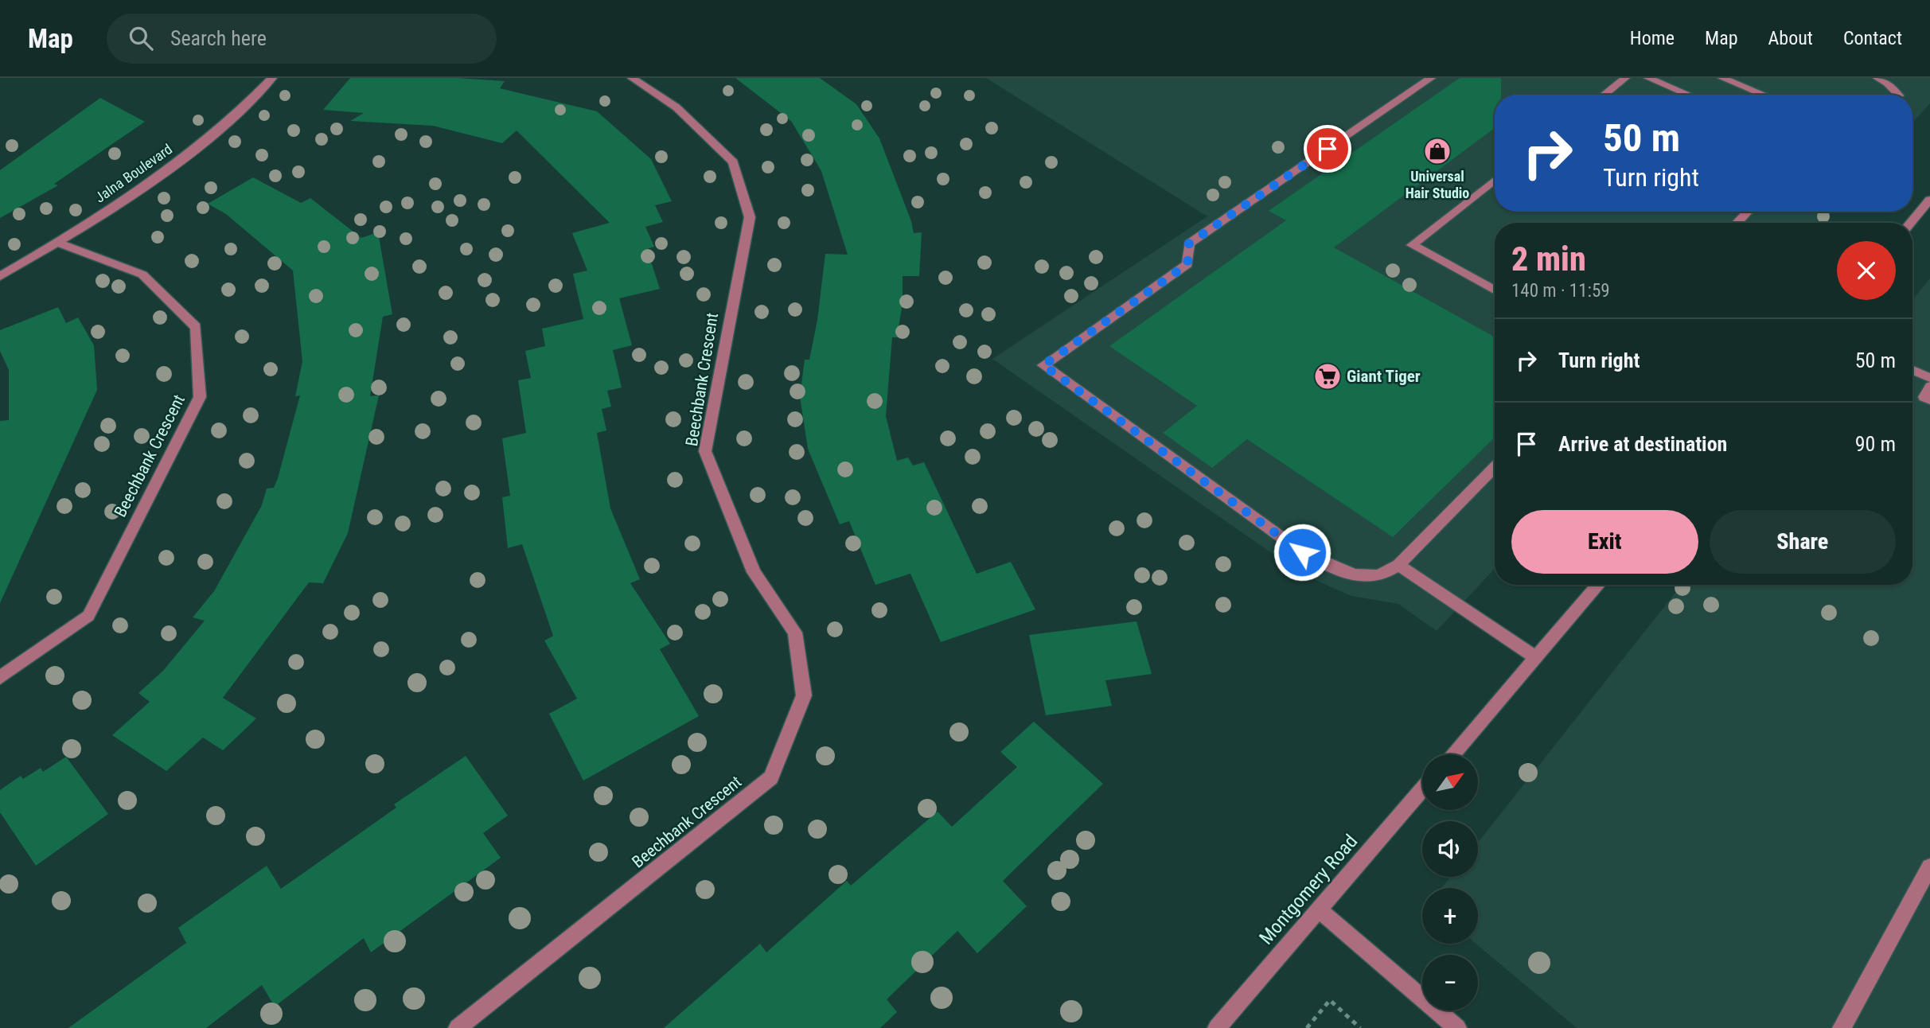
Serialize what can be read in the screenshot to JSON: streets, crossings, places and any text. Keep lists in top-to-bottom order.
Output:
{
  "streets": {
    "street": ["Jalna Boulevard", "Beechbank Crescent", "Montgomery Road"]
  },
  "crossings": [
    ["Jalna Boulevard", "Beechbank Crescent"]
  ],
  "places": {
    "shop": ["Universal Hair Studio"],
    "supermarket": ["Giant Tiger"]
  },
  "north": "top right",
  "page": {
    "header": "Map",
    "search": "Search here",
    "nav": [
      "Home",
      "Map",
      "About",
      "Contact"
    ],
    "turn": ["50 m", "Turn right"],
    "heading": ["2 min", "140 m · 11:59"],
    "list": [
      {
        "name": "Turn right",
        "value": "50 m"
      },
      {
        "name": "Arrive at destination",
        "value": "90 m"
      }
    ],
    "buttons": ["Exit", "Share"],
    "map_buttons": ["+", "−"]
  }
}
